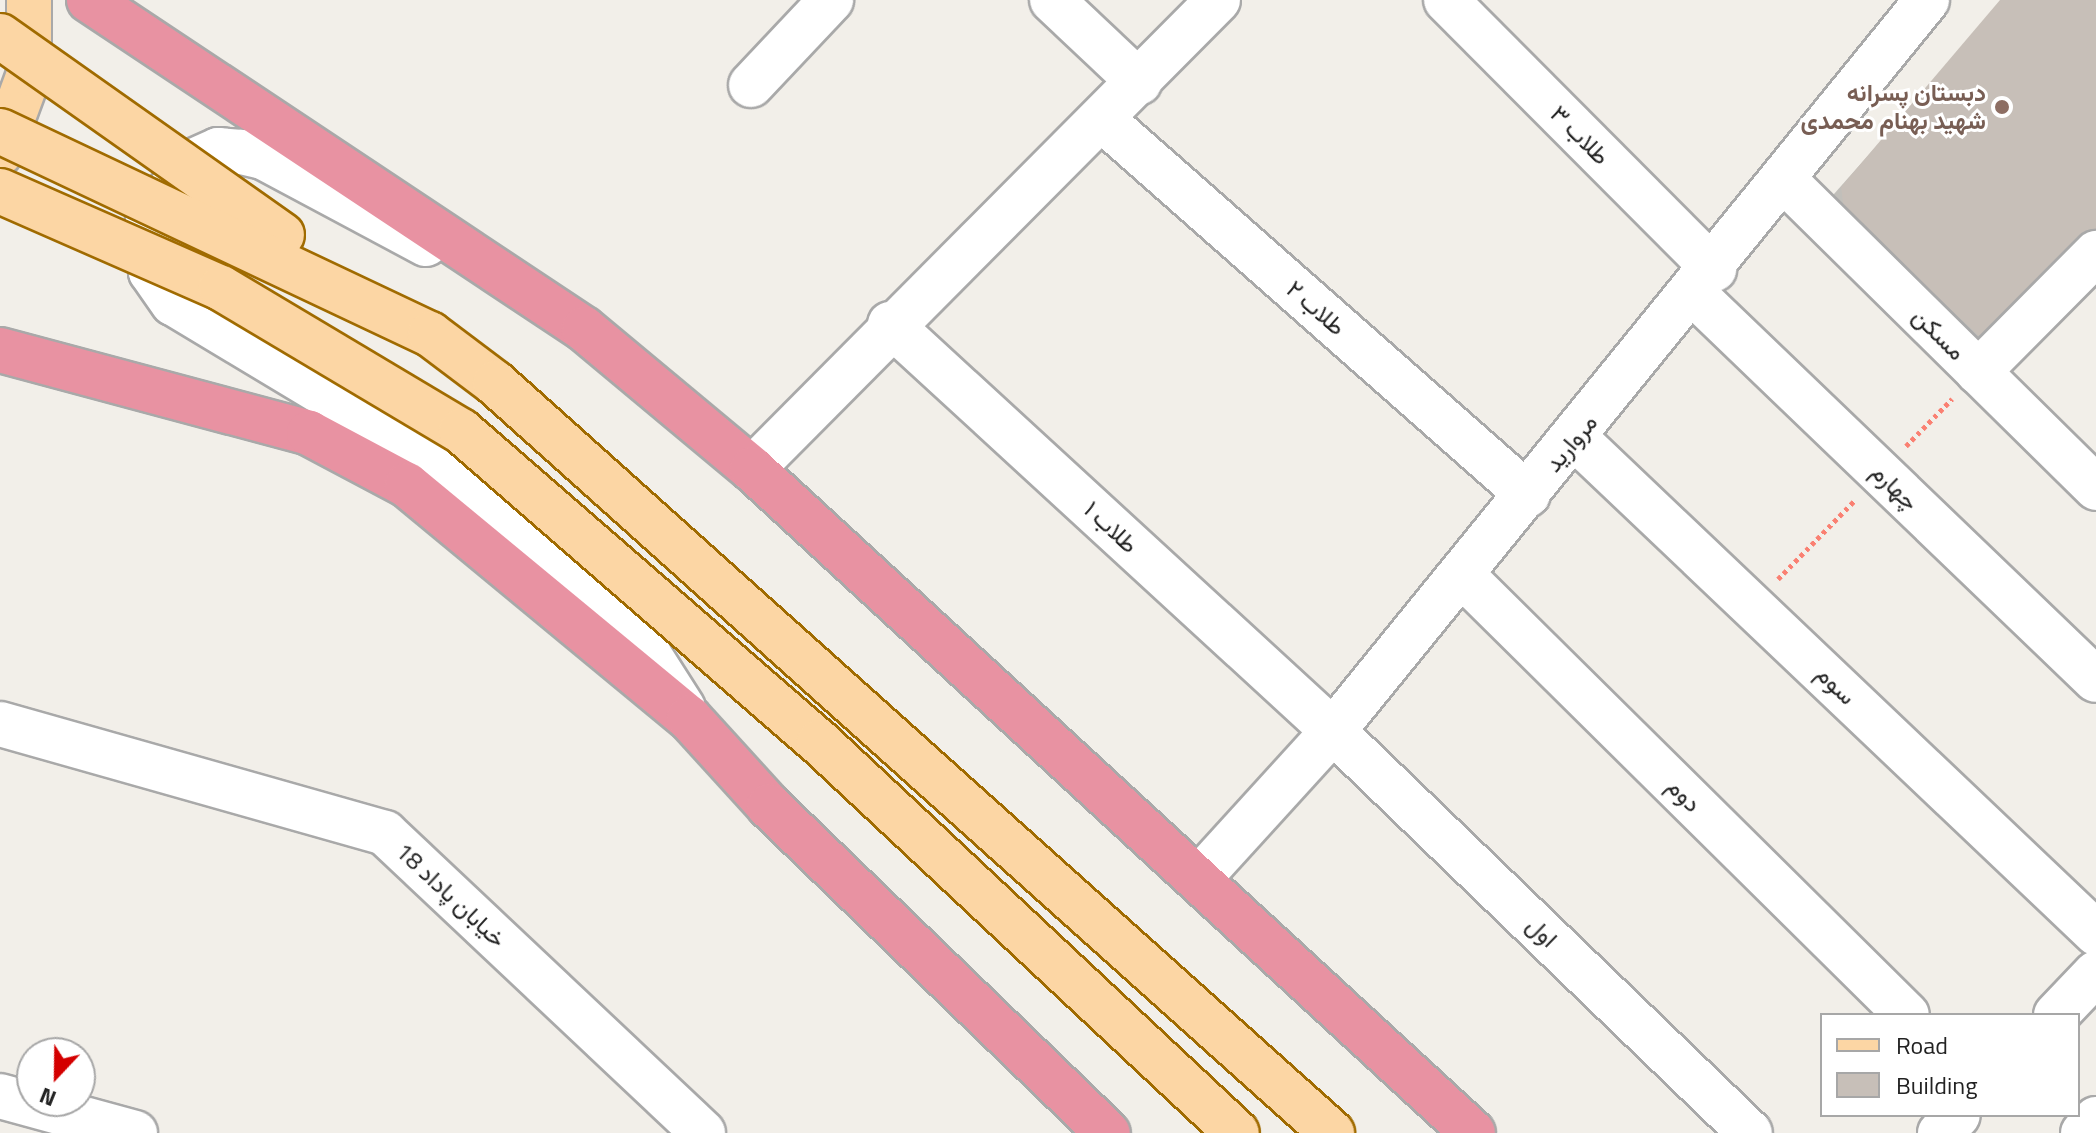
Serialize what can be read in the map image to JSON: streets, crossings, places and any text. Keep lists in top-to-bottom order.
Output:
{
  "streets": {
    "street": [
      "طلاب ۳",
      "طلاب ۲",
      "مسکن",
      "مروارید",
      "چهارم",
      "طلاب ۱",
      "سوم",
      "دوم",
      "خیابان پاداد 18",
      "اول"
    ]
  },
  "crossings": [
    ["طلاب ۳", "مروارید"],
    ["طلاب ۳", "چهارم"],
    ["طلاب ۲", "مروارید"],
    ["مسکن", "مروارید"],
    ["مروارید", "چهارم"],
    ["مروارید", "طلاب ۱"],
    ["مروارید", "سوم"],
    ["مروارید", "دوم"],
    ["مروارید", "اول"],
    ["طلاب ۱", "اول"]
  ],
  "places": ["دبستان پسرانه شهید بهنام محمدی"],
  "legend": ["Road", "Building"],
  "north": "bottom"
}
